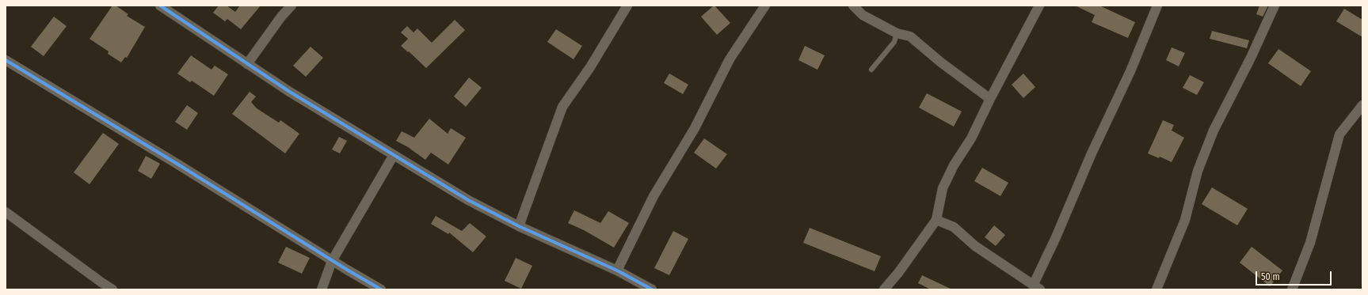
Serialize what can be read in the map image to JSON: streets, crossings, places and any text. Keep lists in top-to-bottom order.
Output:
{
  "scale_bar": "50 m"
}
